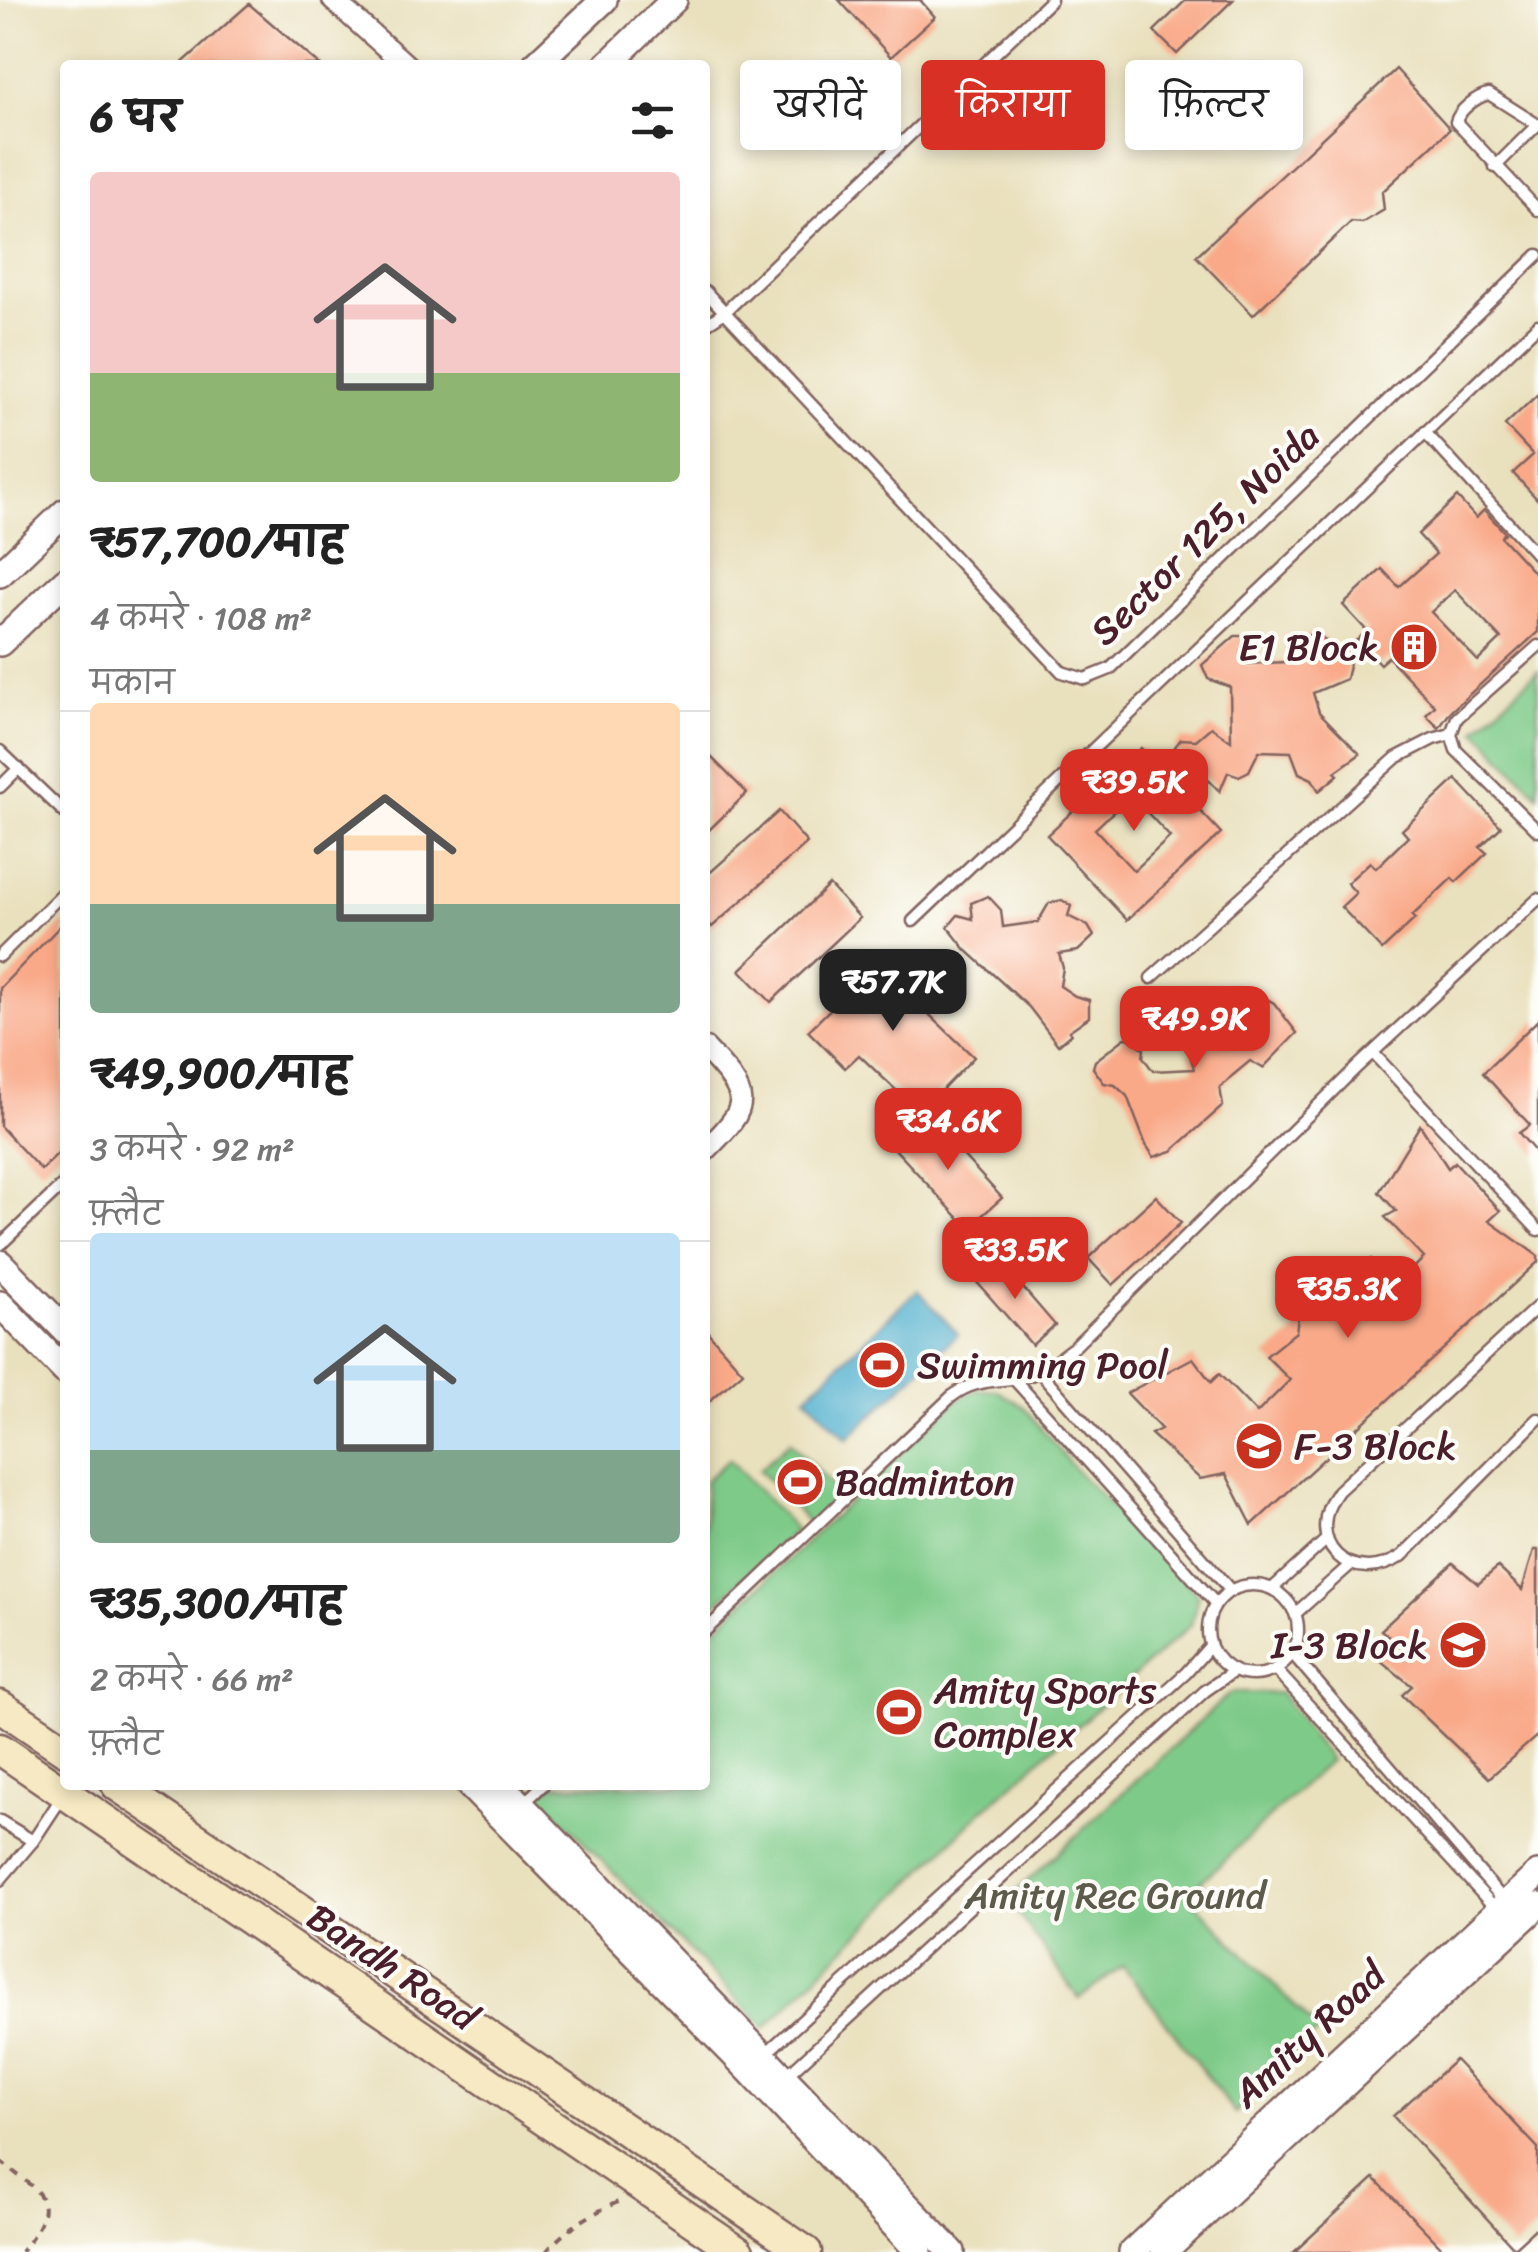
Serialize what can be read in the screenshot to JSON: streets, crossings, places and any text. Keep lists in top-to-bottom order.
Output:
{
  "streets": {
    "main road": ["Bandh Road"],
    "street": ["Amity Road"],
    "lane": ["Sector 125, Noida"]
  },
  "parks": ["Amity Rec Ground"],
  "places": {
    "building": ["E1 Block"],
    "sports": ["Swimming Pool", "Badminton", "Amity Sports Complex"],
    "school or university": ["F-3 Block", "I-3 Block"]
  },
  "page": {
    "chip": ["खरीदें", "किराया", "फ़िल्टर"],
    "heading": "6 घर",
    "list": [
      {
        "name": "₹57,700/माह",
        "note": "4 कमरे · 108 m² · मकान"
      },
      {
        "name": "₹49,900/माह",
        "note": "3 कमरे · 92 m² · फ़्लैट"
      },
      {
        "name": "₹35,300/माह",
        "note": "2 कमरे · 66 m² · फ़्लैट"
      }
    ],
    "price": [
      "₹39.5K",
      "₹57.7K",
      "₹49.9K",
      "₹34.6K",
      "₹33.5K",
      "₹35.3K"
    ]
  }
}
